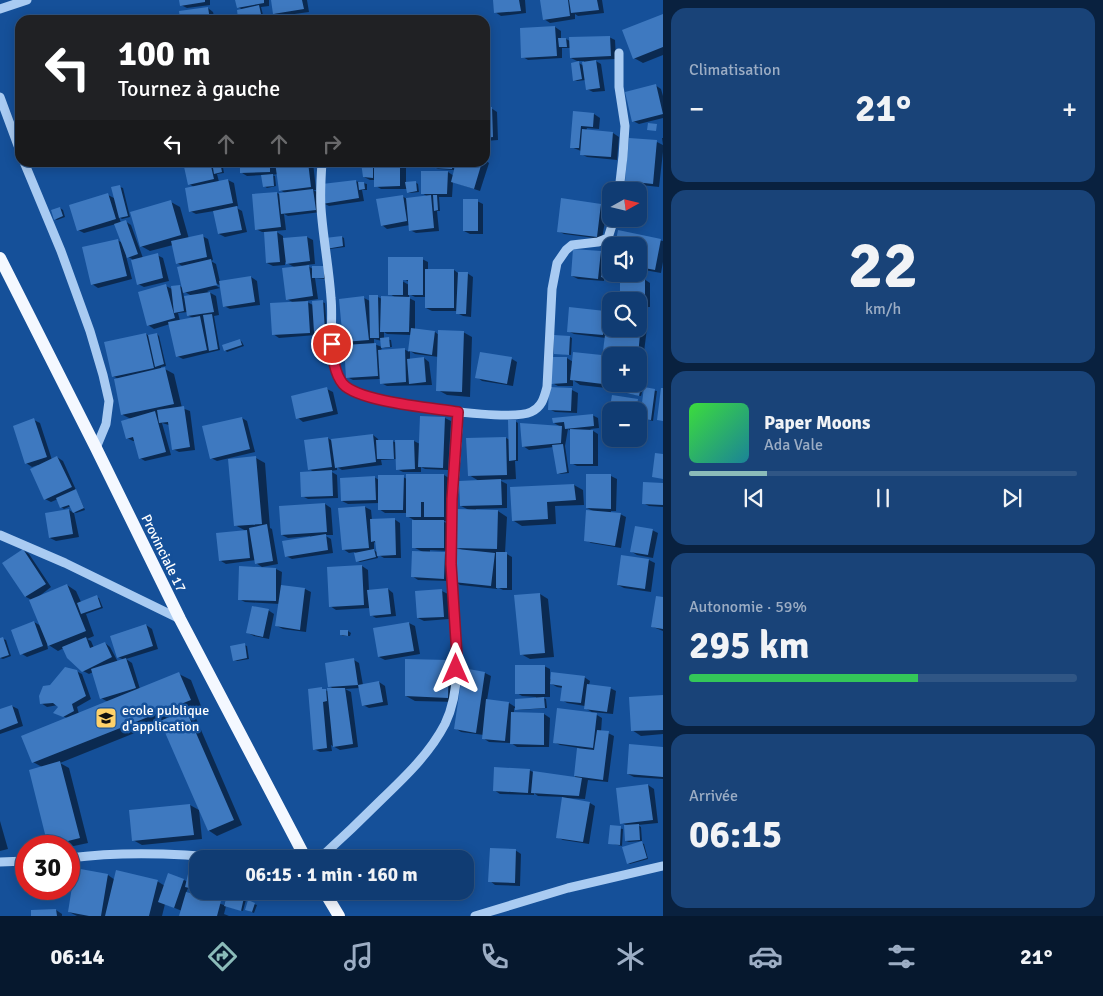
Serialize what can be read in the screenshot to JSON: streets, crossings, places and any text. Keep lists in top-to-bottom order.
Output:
{
  "streets": {
    "main road": ["Provinciale 17"]
  },
  "places": {
    "school or university": ["ecole publique d'application"]
  },
  "north": "right",
  "page": {
    "tile": [
      "Climatisation",
      ["22", "km/h"],
      ["Autonomie · 59%", "295 km"],
      ["Arrivée", "06:15"]
    ],
    "turn": ["100 m", "Tournez à gauche"],
    "heat": ["−", "21°", "+"],
    "map_buttons": ["+", "−"],
    "song": ["Paper Moons", "Ada Vale"],
    "limit": "30",
    "trip": "06:15 · 1 min · 160 m",
    "tabs": ["06:14", "21°"]
  }
}
